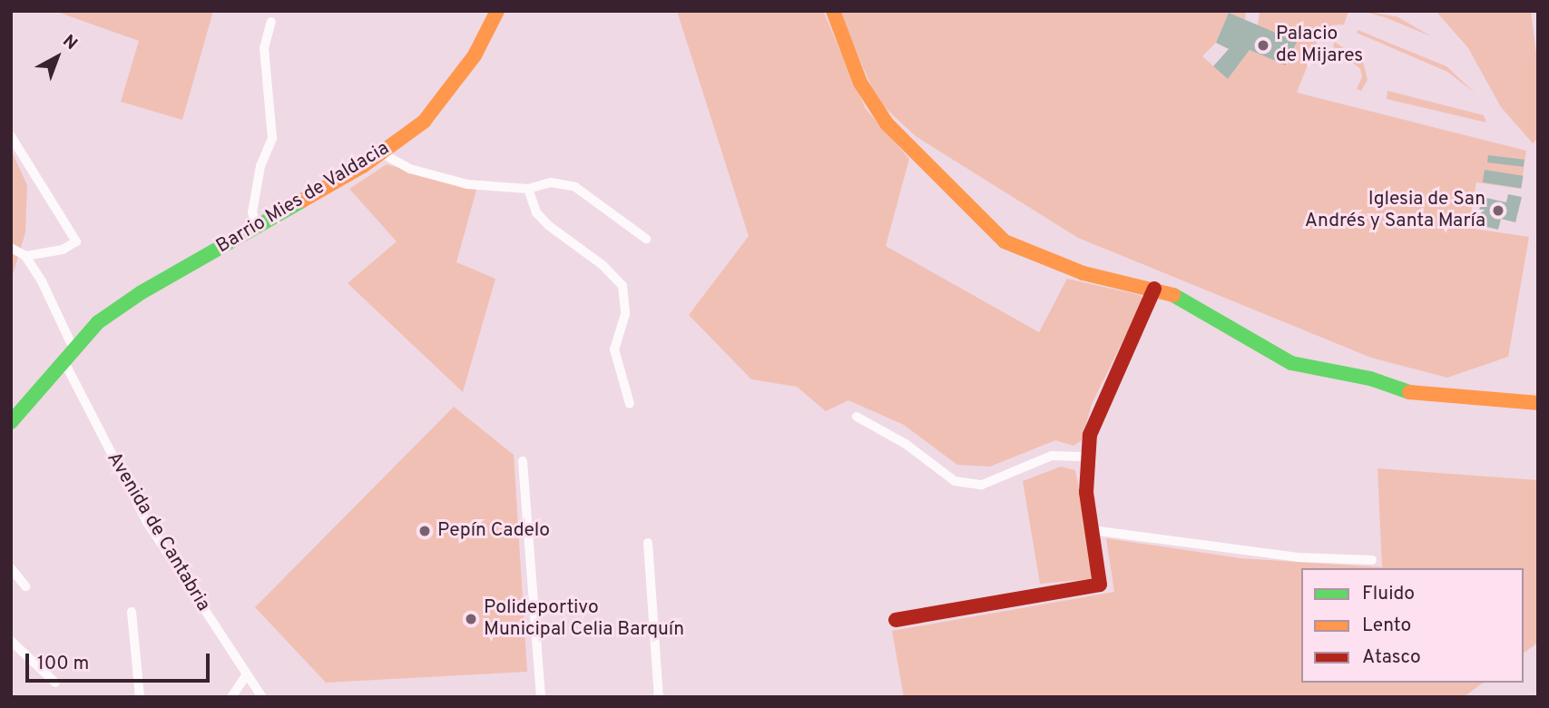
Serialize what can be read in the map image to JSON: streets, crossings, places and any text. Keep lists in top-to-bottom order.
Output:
{
  "streets": {
    "street": ["Barrio Mies de Valdacia", "Avenida de Cantabria"]
  },
  "crossings": [
    ["Barrio Mies de Valdacia", "Avenida de Cantabria"]
  ],
  "places": [
    "Palacio de Mijares",
    "Iglesia de San Andrés y Santa María",
    "Pepín Cadelo",
    "Polideportivo Municipal Celia Barquín"
  ],
  "legend": ["Fluido", "Lento", "Atasco"],
  "scale_bar": "100 m",
  "north": "top right"
}
